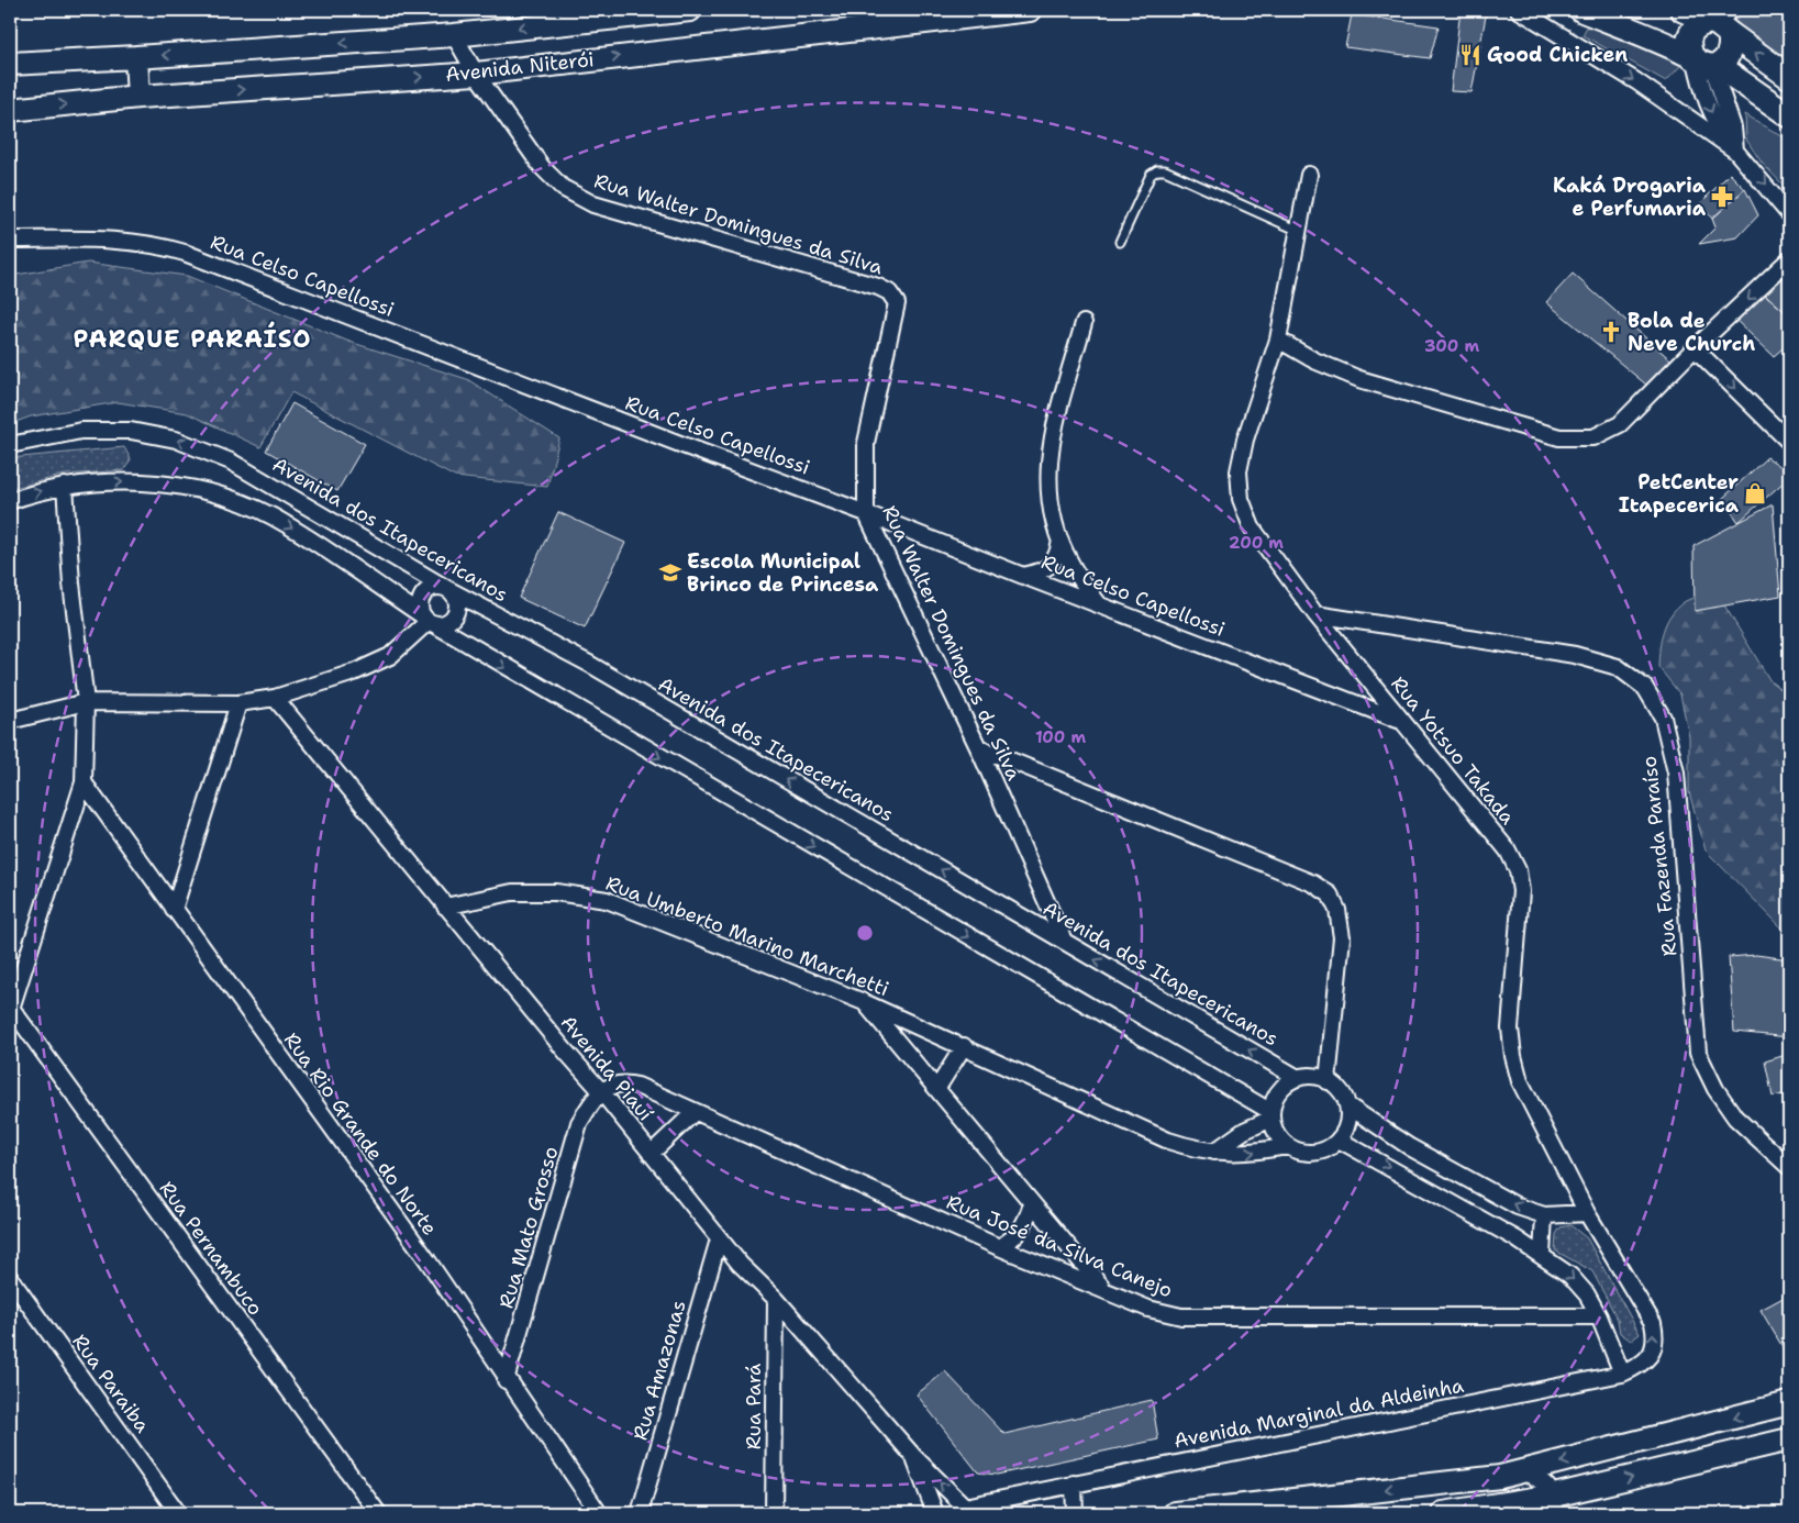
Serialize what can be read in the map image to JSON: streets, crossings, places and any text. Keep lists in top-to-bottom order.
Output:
{
  "streets": {
    "main road": ["Avenida Niterói"],
    "street": [
      "Rua Walter Domingues da Silva",
      "Rua Celso Capellossi",
      "Avenida dos Itapecericanos",
      "Rua Yotsuo Takada",
      "Rua Fazenda Paraíso",
      "Rua Umberto Marino Marchetti",
      "Avenida Piauí",
      "Rua Rio Grande do Norte",
      "Rua Mato Grosso",
      "Rua José da Silva Canejo",
      "Rua Pernambuco",
      "Rua Amazonas",
      "Rua Paraiba",
      "Rua Pará",
      "Avenida Marginal da Aldeinha"
    ]
  },
  "crossings": [
    ["Avenida Niterói", "Rua Walter Domingues da Silva"],
    ["Rua Walter Domingues da Silva", "Rua Celso Capellossi"],
    ["Rua Walter Domingues da Silva", "Avenida dos Itapecericanos"],
    ["Rua Celso Capellossi", "Rua Yotsuo Takada"],
    ["Avenida dos Itapecericanos", "Rua Umberto Marino Marchetti"],
    ["Rua Yotsuo Takada", "Rua Fazenda Paraíso"],
    ["Rua Umberto Marino Marchetti", "Avenida Piauí"],
    ["Avenida Piauí", "Rua Mato Grosso"],
    ["Avenida Piauí", "Rua José da Silva Canejo"],
    ["Avenida Piauí", "Rua Amazonas"],
    ["Avenida Piauí", "Rua Pará"],
    ["Avenida Piauí", "Avenida Marginal da Aldeinha"],
    ["Rua Rio Grande do Norte", "Rua Mato Grosso"],
    ["Rua Mato Grosso", "Rua José da Silva Canejo"]
  ],
  "districts": ["PARQUE PARAÍSO"],
  "places": {
    "restaurant": ["Good Chicken"],
    "pharmacy": ["Kaká Drogaria e Perfumaria"],
    "church": ["Bola de Neve Church"],
    "shop": ["PetCenter Itapecerica"],
    "school or university": ["Escola Municipal Brinco de Princesa"]
  },
  "rings": ["300 m", "200 m", "100 m"]
}
